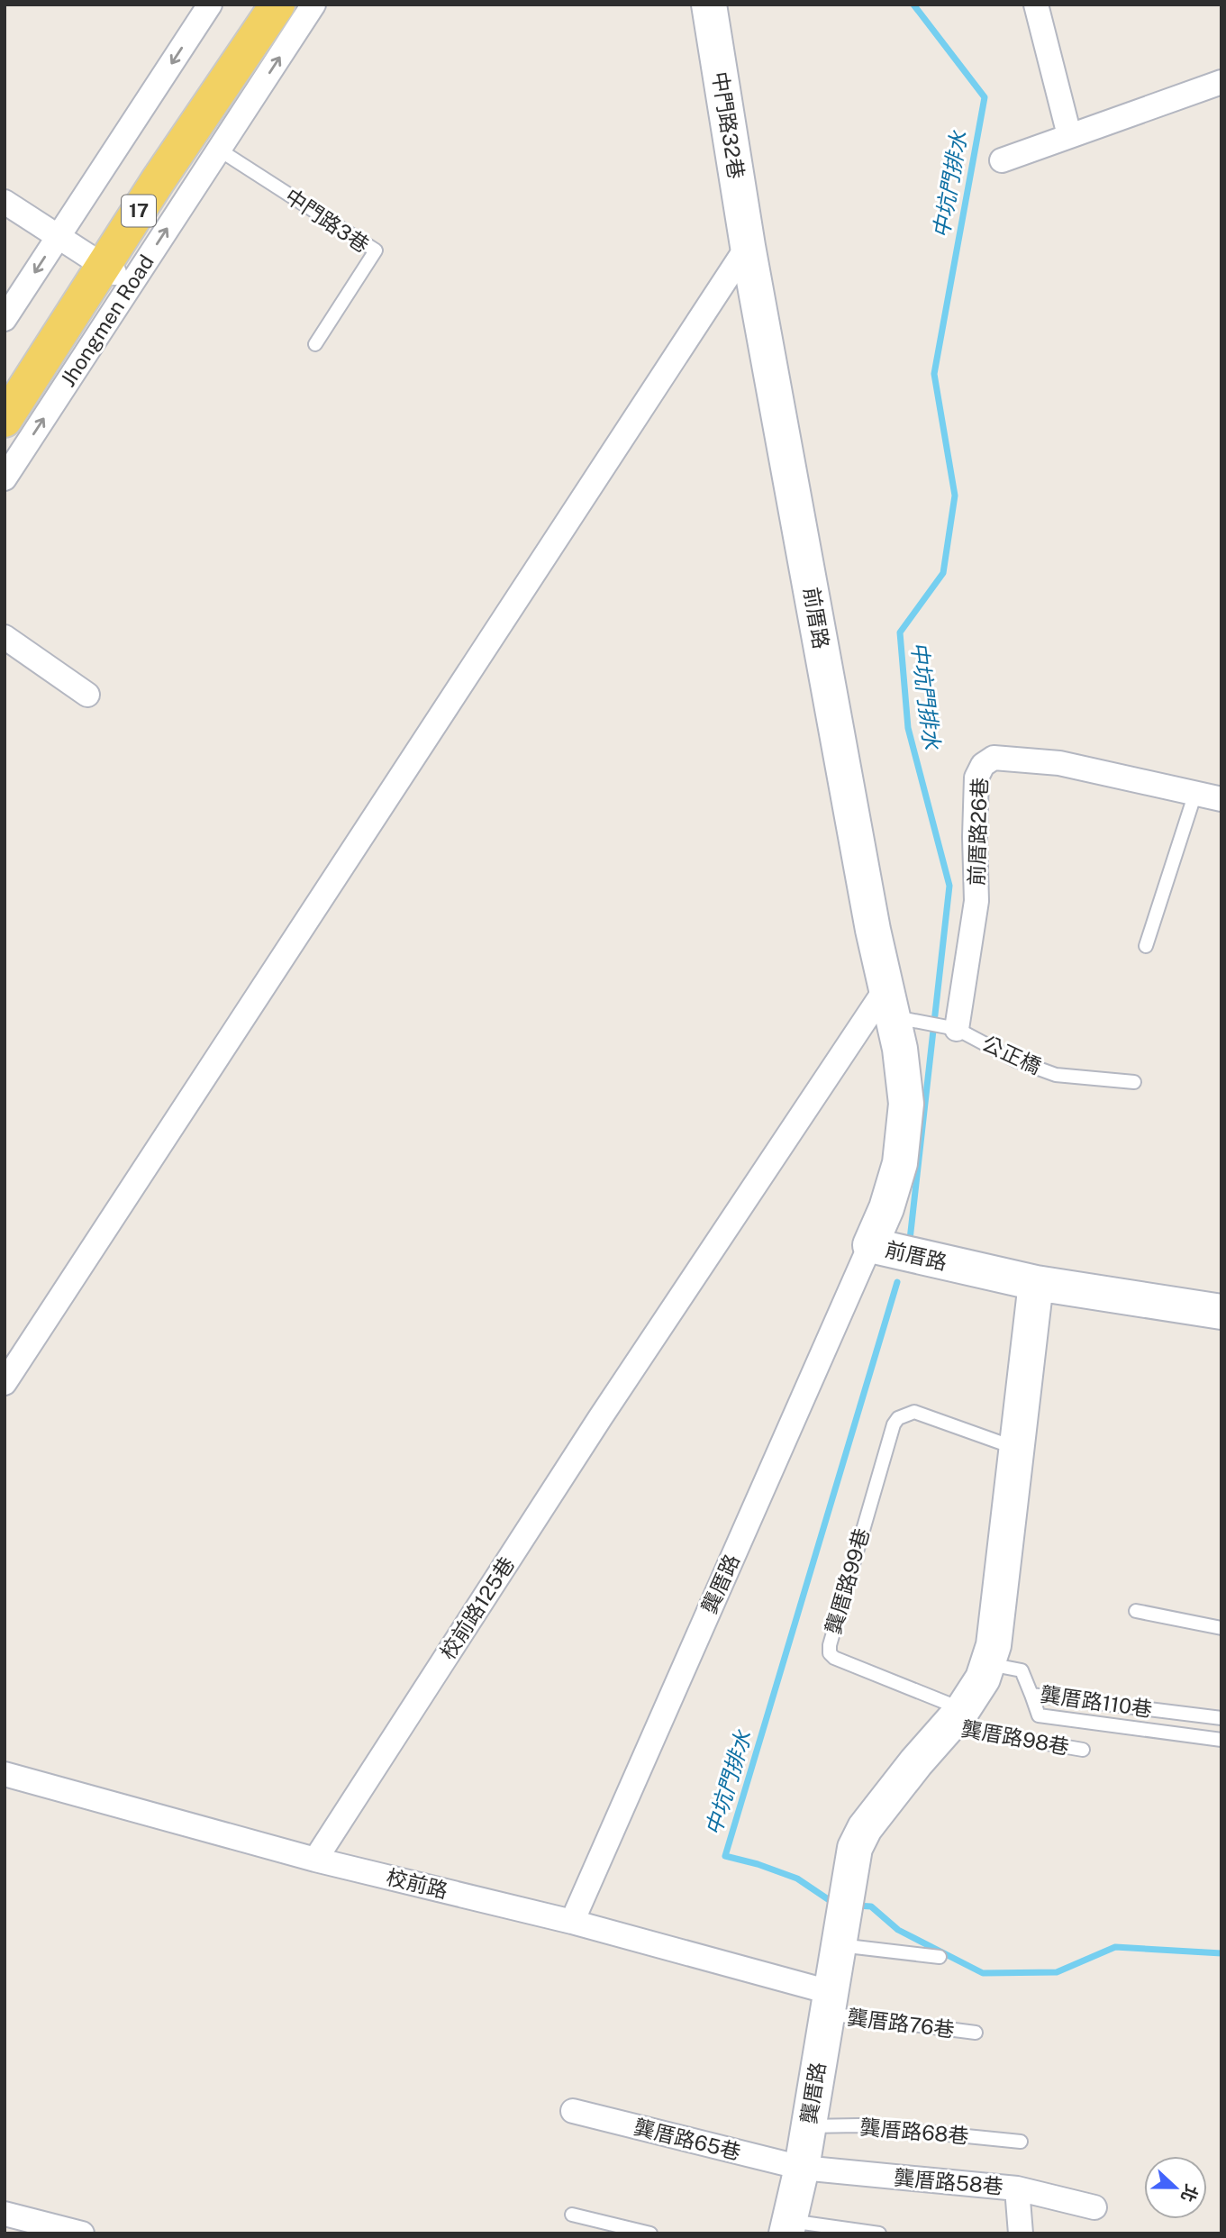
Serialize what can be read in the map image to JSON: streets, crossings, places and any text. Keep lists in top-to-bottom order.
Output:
{
  "streets": {
    "main road": ["17", "Jhongmen Road"],
    "street": [
      "中門路32巷",
      "前厝路",
      "前厝路26巷",
      "龔厝路",
      "校前路125巷",
      "校前路",
      "龔厝路65巷",
      "龔厝路58巷"
    ],
    "lane": [
      "中門路3巷",
      "公正橋",
      "龔厝路99巷",
      "龔厝路110巷",
      "龔厝路98巷",
      "龔厝路76巷",
      "龔厝路68巷"
    ]
  },
  "crossings": [
    ["中門路32巷", "前厝路"],
    ["中門路3巷", "Jhongmen Road"],
    ["前厝路", "公正橋"],
    ["前厝路", "龔厝路"],
    ["前厝路", "校前路125巷"],
    ["前厝路26巷", "公正橋"],
    ["公正橋", "校前路125巷"],
    ["龔厝路99巷", "龔厝路"],
    ["龔厝路99巷", "龔厝路98巷"],
    ["龔厝路", "龔厝路110巷"],
    ["龔厝路", "龔厝路98巷"],
    ["龔厝路", "校前路"],
    ["龔厝路", "龔厝路76巷"],
    ["龔厝路", "龔厝路68巷"],
    ["龔厝路", "龔厝路65巷"],
    ["龔厝路", "龔厝路58巷"],
    ["校前路125巷", "校前路"],
    ["校前路", "龔厝路76巷"],
    ["龔厝路65巷", "龔厝路58巷"]
  ],
  "water": ["中坑門排水"],
  "north": "right"
}
